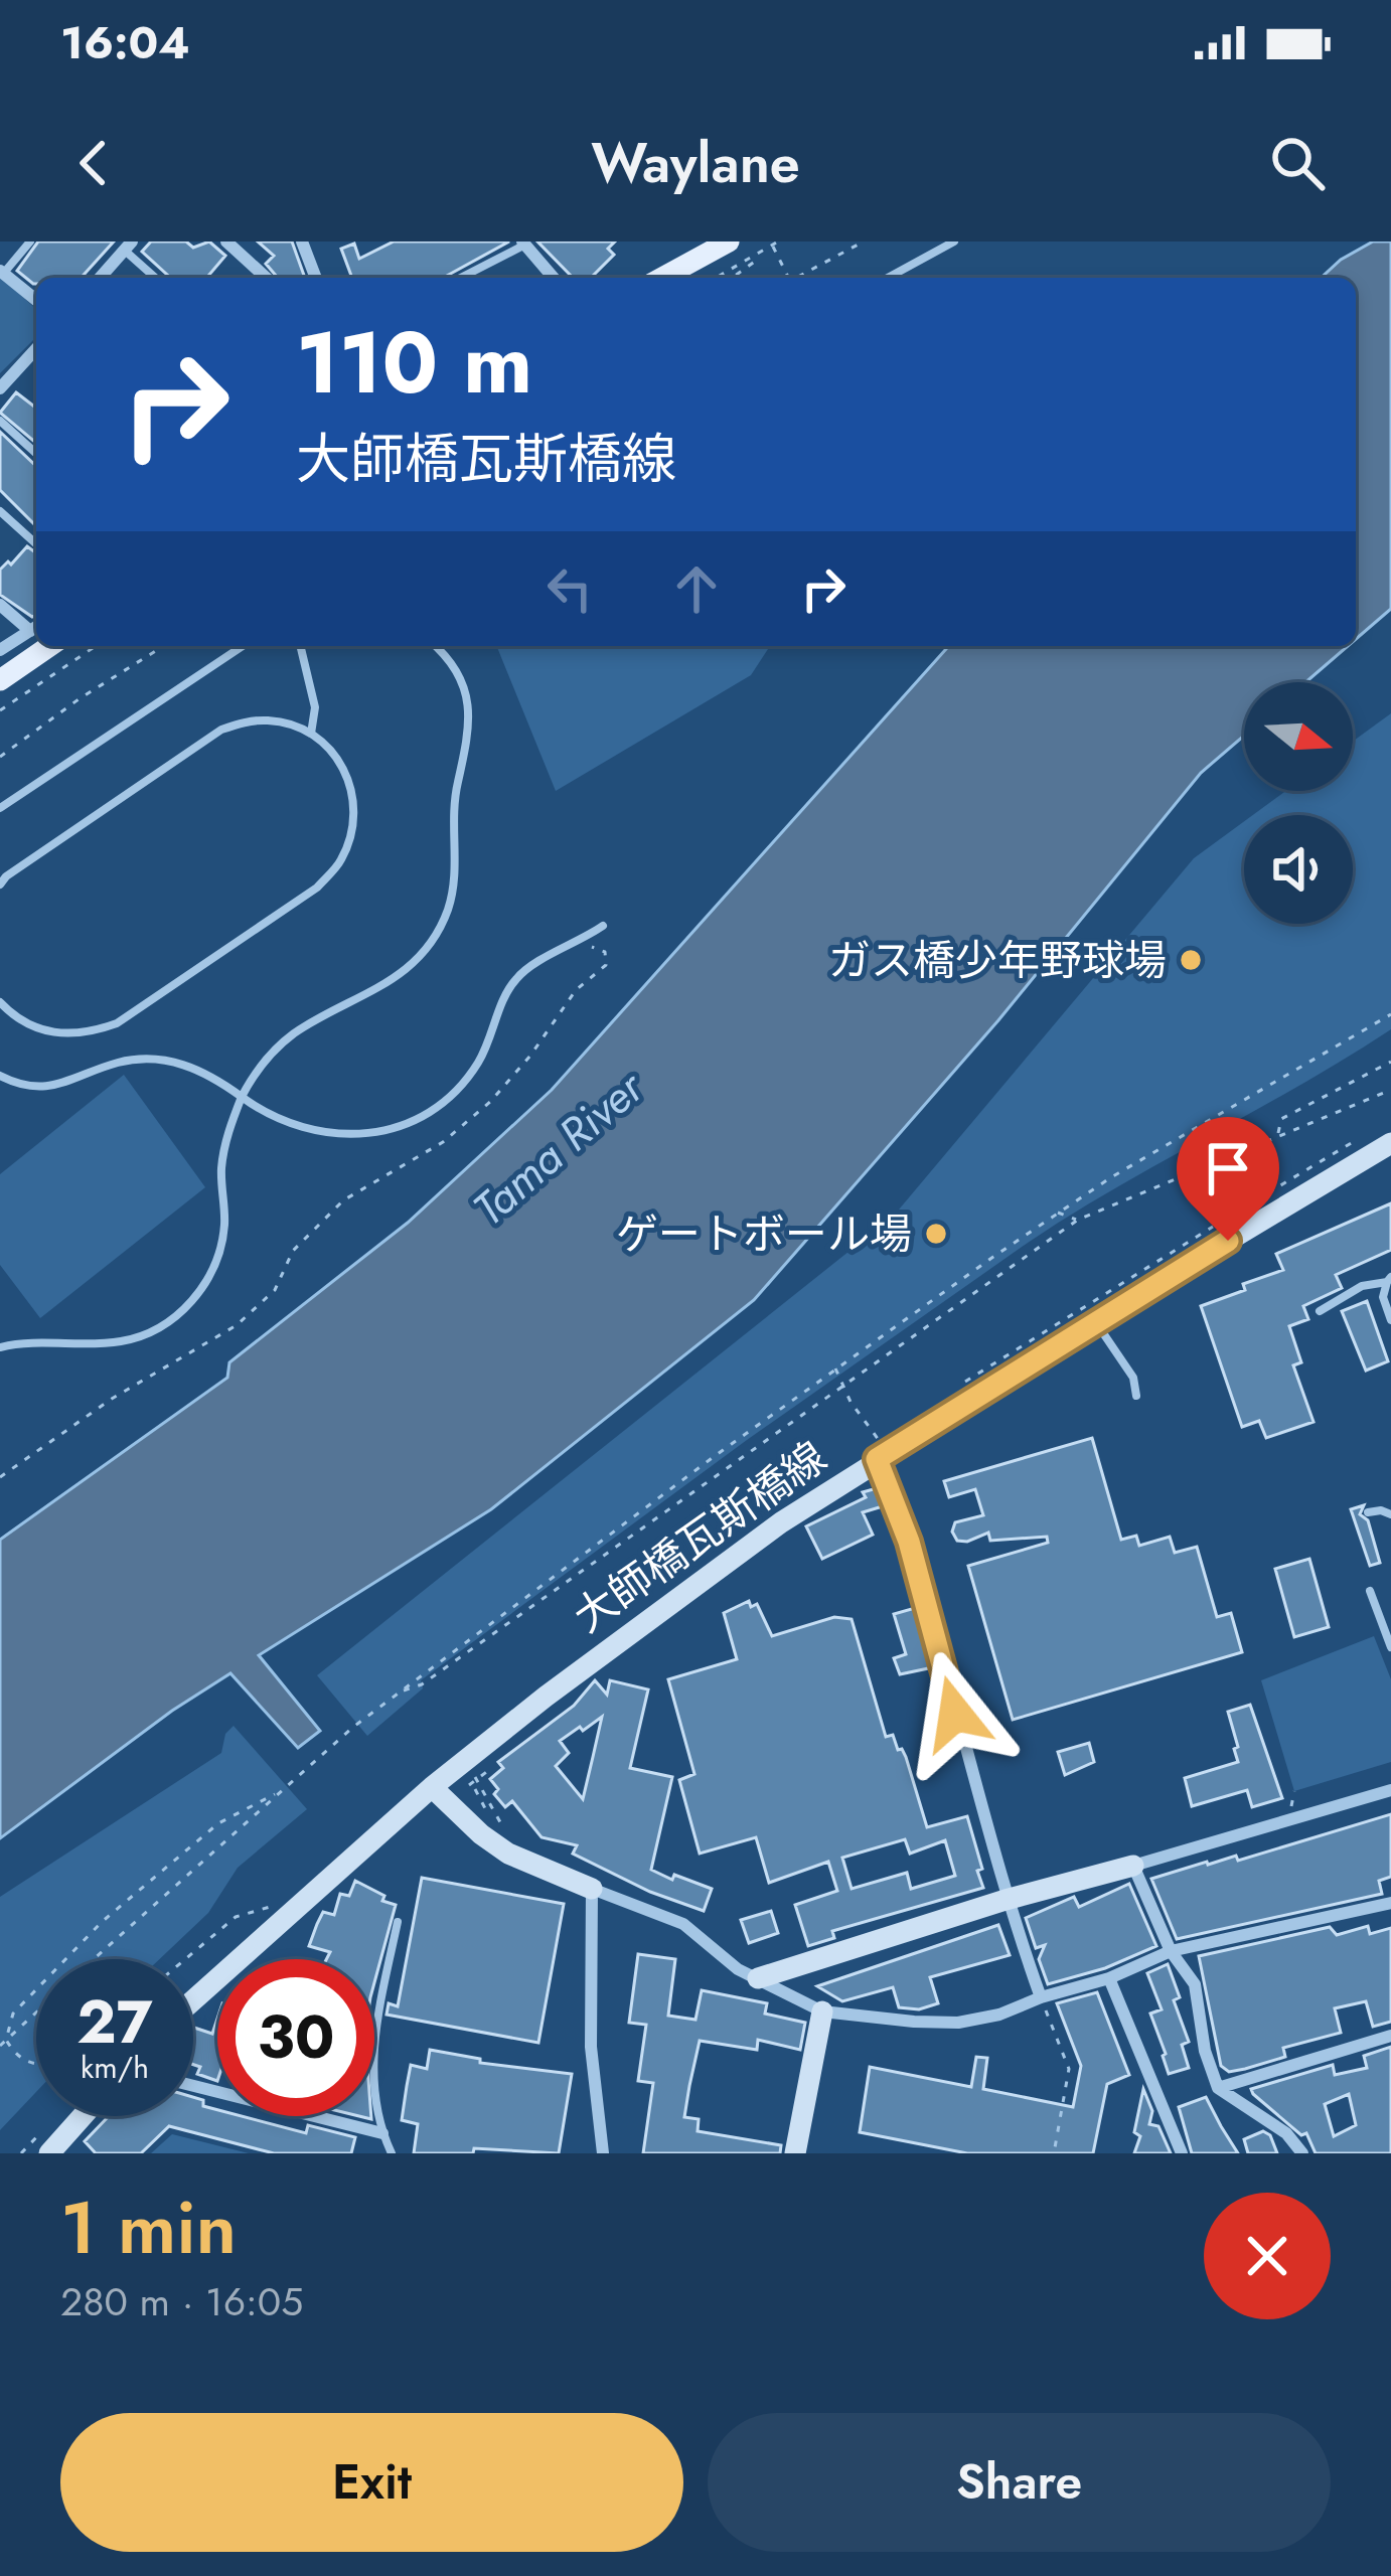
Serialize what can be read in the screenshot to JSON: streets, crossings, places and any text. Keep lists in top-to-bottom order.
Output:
{
  "streets": {
    "street": ["大師橋瓦斯橋線"]
  },
  "water": ["Tama River"],
  "places": ["ガス橋少年野球場", "ゲートボール場"],
  "north": "right",
  "page": {
    "status": "16:04",
    "header": "Waylane",
    "turn": ["110 m", "大師橋瓦斯橋線"],
    "speed": "27 km/h",
    "limit": "30",
    "heading": ["1 min", "280 m · 16:05"],
    "buttons": ["Exit", "Share"]
  }
}
